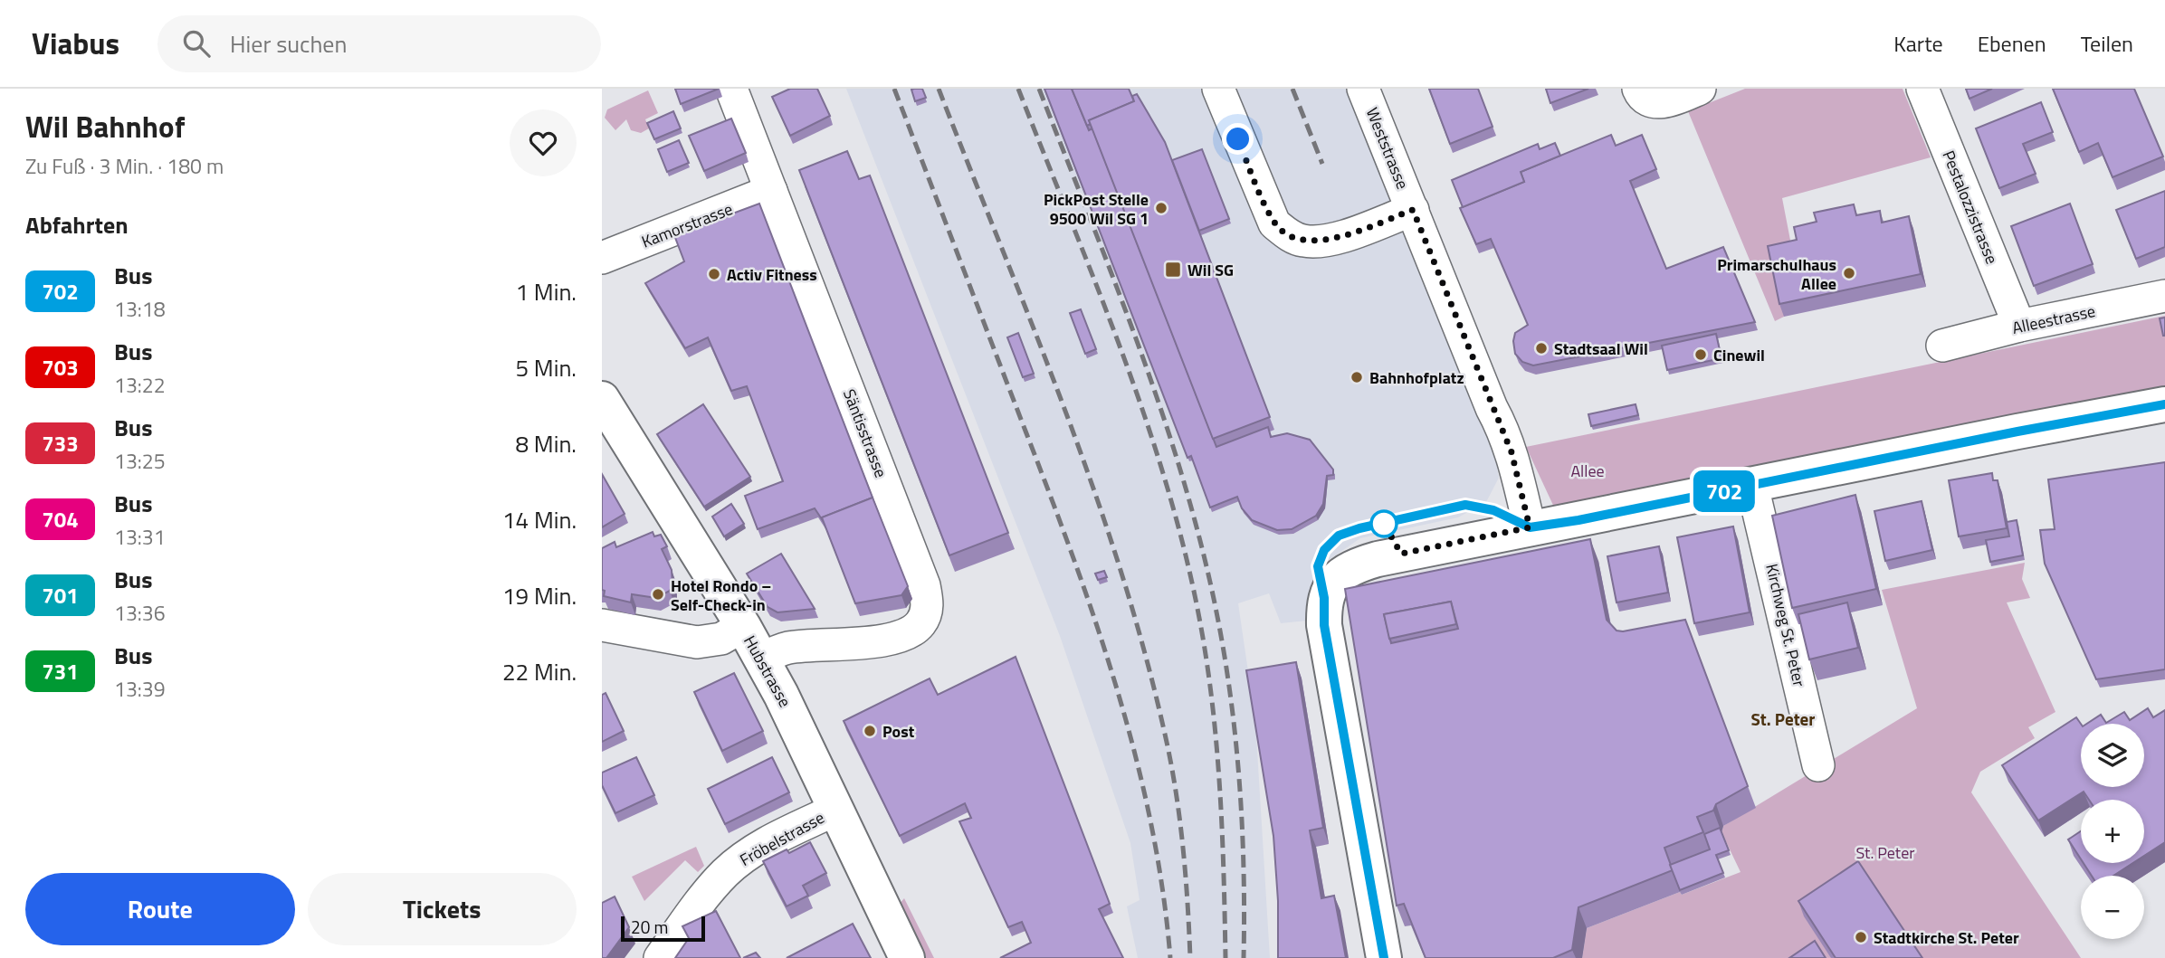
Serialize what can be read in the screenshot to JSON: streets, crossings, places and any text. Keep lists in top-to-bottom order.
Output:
{
  "streets": {
    "street": [
      "Weststrasse",
      "Pestalozzistrasse",
      "Kamorstrasse",
      "Alleestrasse",
      "Säntisstrasse",
      "Kirchweg St. Peter",
      "Hubstrasse",
      "Fröbelstrasse"
    ]
  },
  "crossings": [
    ["Pestalozzistrasse", "Alleestrasse"],
    ["Kamorstrasse", "Säntisstrasse"],
    ["Säntisstrasse", "Hubstrasse"],
    ["Hubstrasse", "Fröbelstrasse"]
  ],
  "districts": ["St. Peter"],
  "parks": ["Allee", "St. Peter"],
  "places": {
    "other": [
      "PickPost Stelle 9500 Wil SG 1",
      "Primarschulhaus Allee",
      "Activ Fitness",
      "Stadtsaal Wil",
      "Cinewil",
      "Bahnhofplatz",
      "Hotel Rondo – Self-Check-in",
      "Post",
      "Stadtkirche St. Peter"
    ],
    "transit": ["Wil SG"]
  },
  "lines": ["bus line 702"],
  "scale_bar": "20 m",
  "page": {
    "header": "Viabus",
    "search": "Hier suchen",
    "nav": ["Karte", "Ebenen", "Teilen"],
    "heading": [
      ["Wil Bahnhof", "Zu Fuß · 3 Min. · 180 m"],
      "Abfahrten"
    ],
    "on_map": "702",
    "list": [
      {
        "mark": "702",
        "name": "Bus",
        "note": "13:18",
        "value": "1 Min."
      },
      {
        "mark": "703",
        "name": "Bus",
        "note": "13:22",
        "value": "5 Min."
      },
      {
        "mark": "733",
        "name": "Bus",
        "note": "13:25",
        "value": "8 Min."
      },
      {
        "mark": "704",
        "name": "Bus",
        "note": "13:31",
        "value": "14 Min."
      },
      {
        "mark": "701",
        "name": "Bus",
        "note": "13:36",
        "value": "19 Min."
      },
      {
        "mark": "731",
        "name": "Bus",
        "note": "13:39",
        "value": "22 Min."
      }
    ],
    "map_buttons": ["+", "−"],
    "buttons": ["Route", "Tickets"],
    "scale": "20 m"
  }
}
